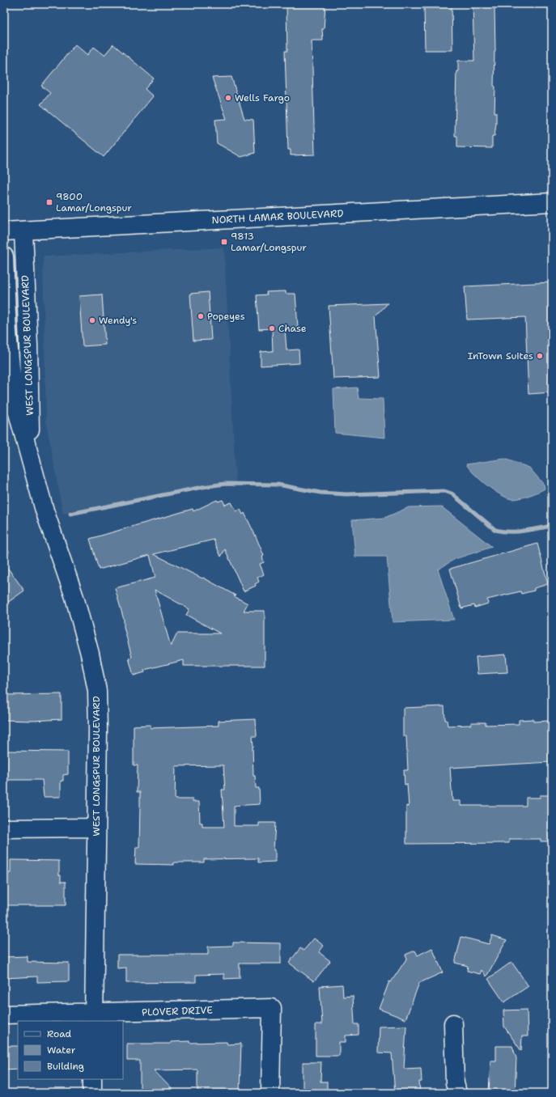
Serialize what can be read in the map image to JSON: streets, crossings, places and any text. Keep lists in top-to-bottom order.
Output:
{
  "streets": {
    "street": ["NORTH LAMAR BOULEVARD", "WEST LONGSPUR BOULEVARD", "PLOVER DRIVE"]
  },
  "crossings": [
    ["NORTH LAMAR BOULEVARD", "WEST LONGSPUR BOULEVARD"],
    ["WEST LONGSPUR BOULEVARD", "PLOVER DRIVE"]
  ],
  "places": {
    "other": [
      "Wells Fargo",
      "Popeyes",
      "Wendy's",
      "Chase",
      "InTown Suites"
    ],
    "transit": ["9800 Lamar/Longspur", "9813 Lamar/Longspur"]
  },
  "legend": ["Road", "Water", "Building"]
}
